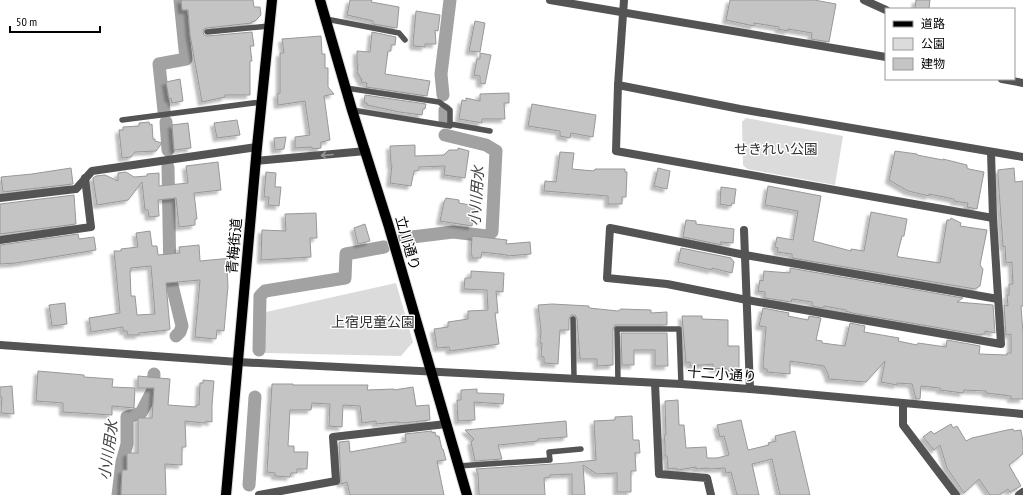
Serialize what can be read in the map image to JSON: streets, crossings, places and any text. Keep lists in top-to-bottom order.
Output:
{
  "streets": {
    "main road": ["立川通り", "青梅街道"],
    "street": ["十二小通り"]
  },
  "crossings": [
    ["立川通り", "十二小通り"],
    ["青梅街道", "十二小通り"]
  ],
  "water": ["小川用水"],
  "parks": ["せきれい公園", "上宿児童公園"],
  "legend": ["道路", "公園", "建物"],
  "scale_bar": "50 m"
}
